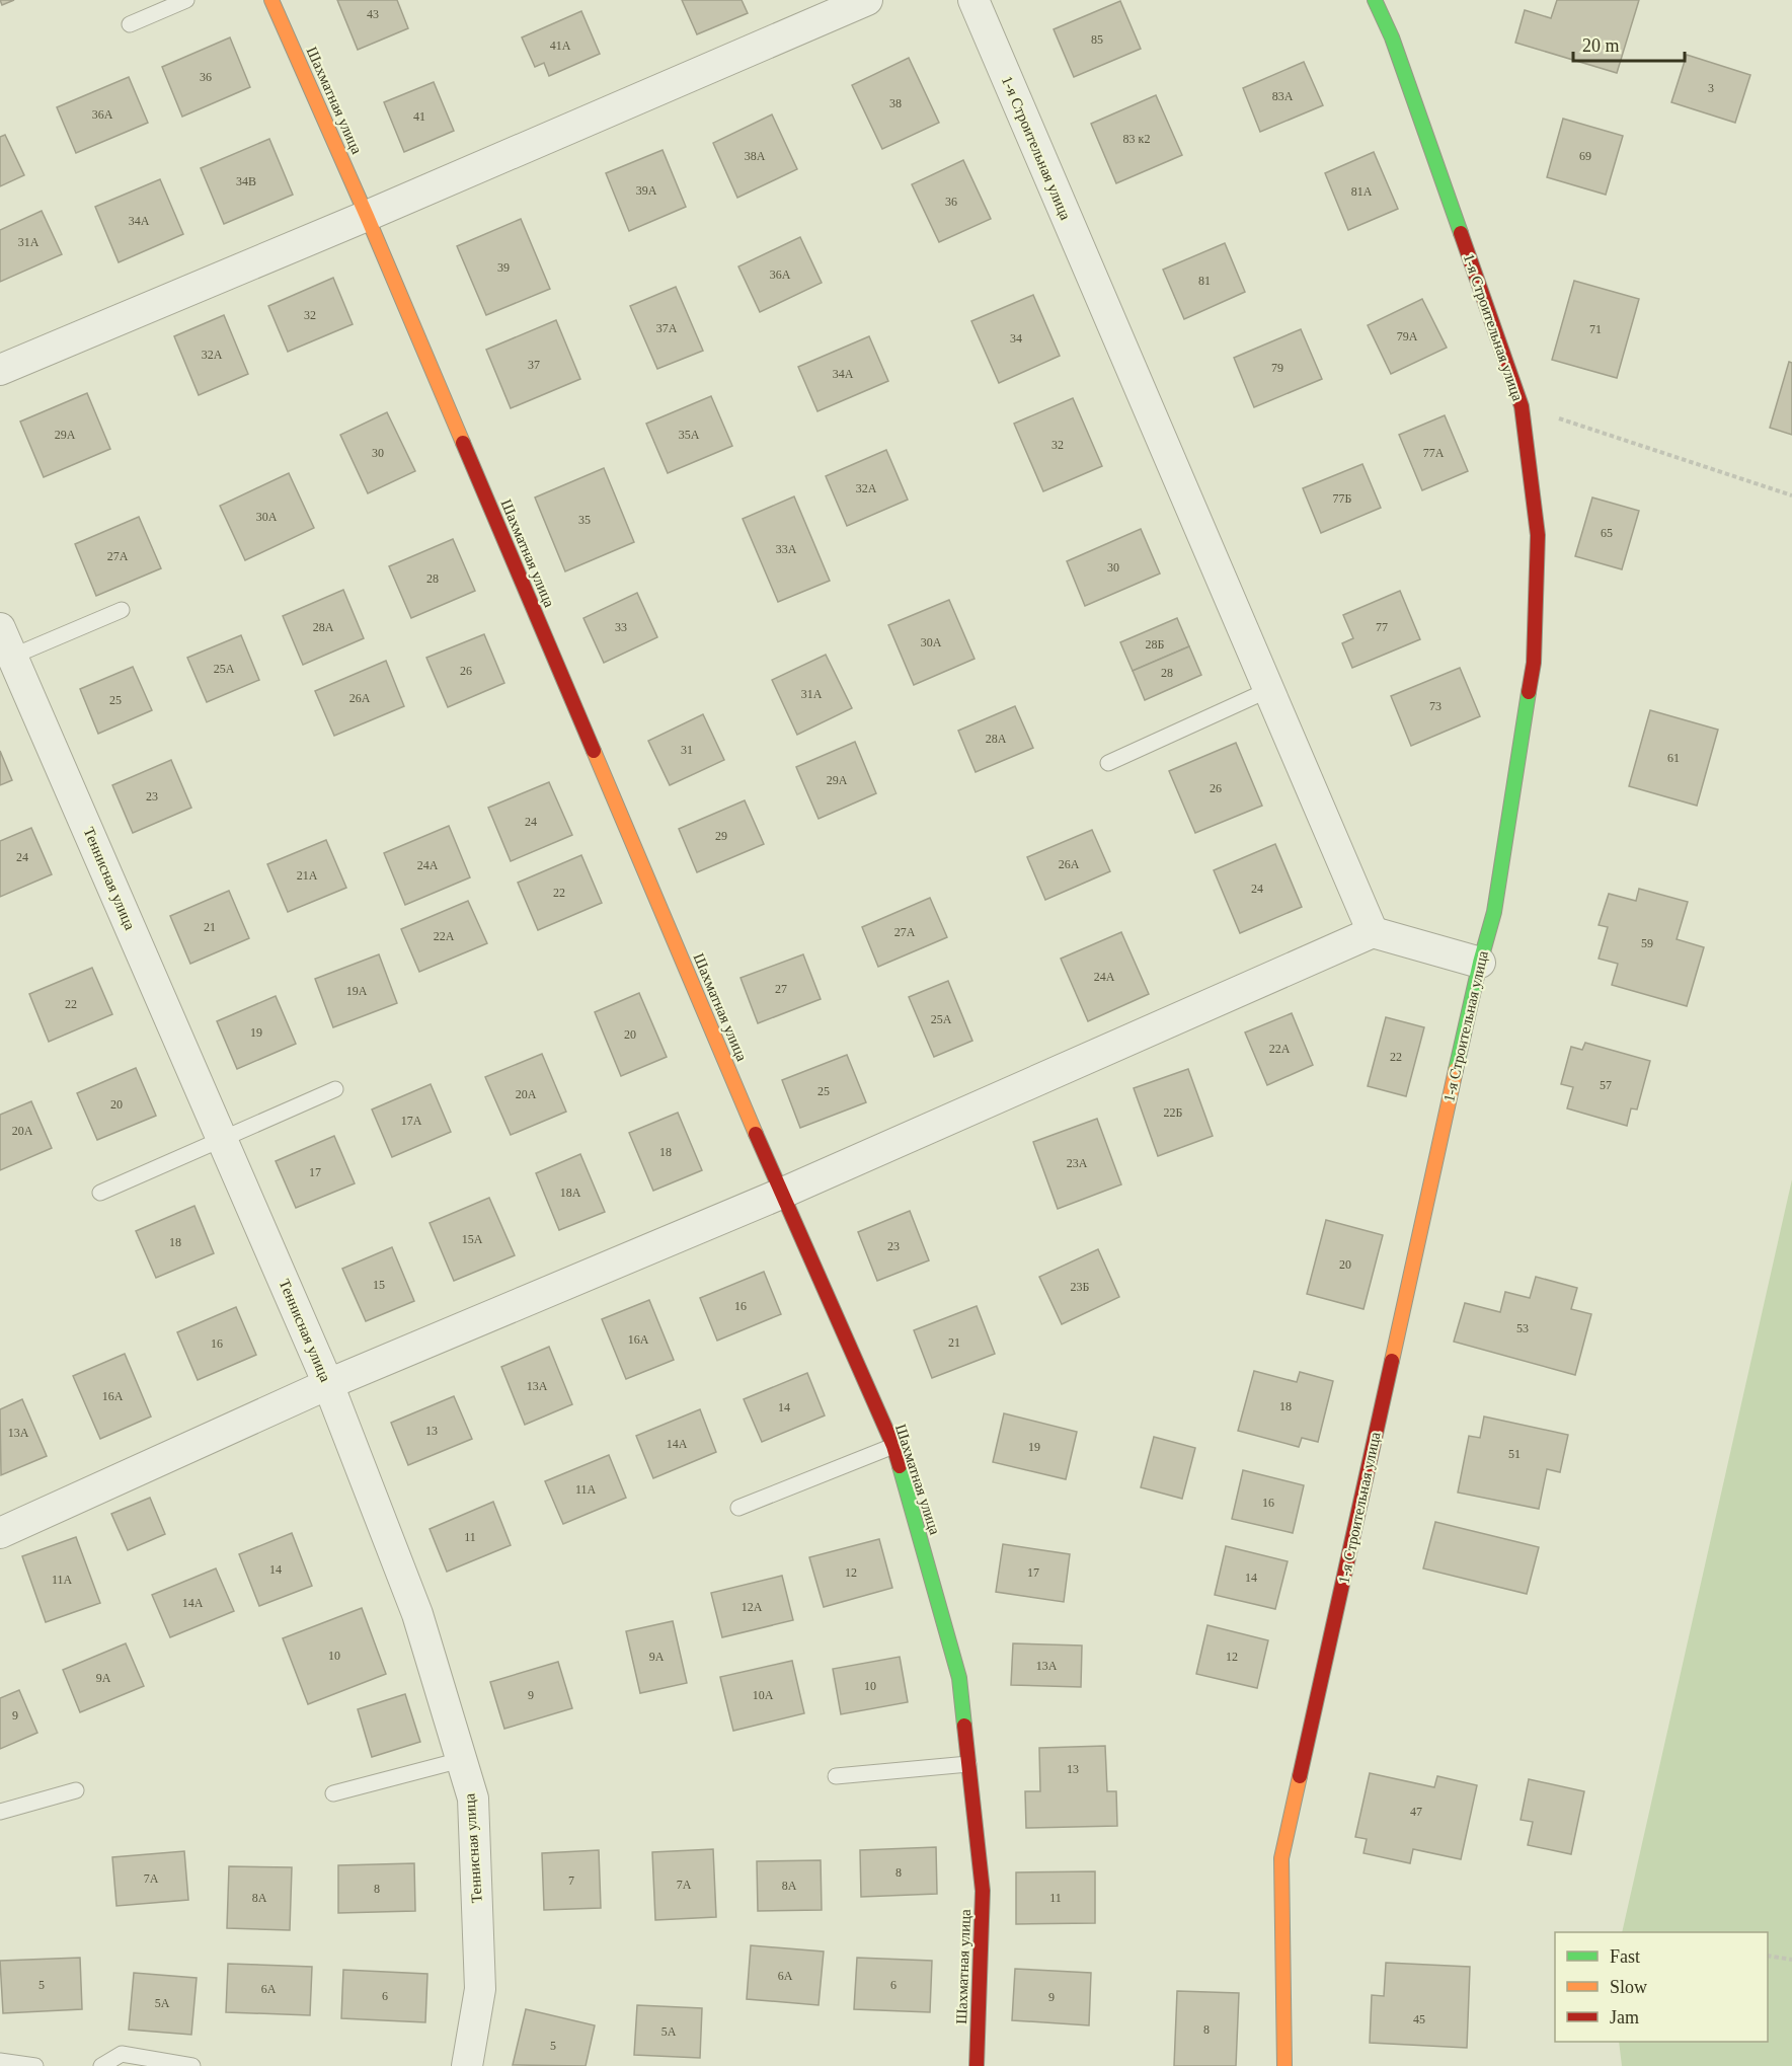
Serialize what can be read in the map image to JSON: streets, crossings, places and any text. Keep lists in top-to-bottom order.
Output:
{
  "streets": {
    "street": ["Шахматная улица", "1-я Строительная улица", "Теннисная улица"]
  },
  "house_numbers": [
    "43",
    "85",
    "41А",
    "36",
    "3",
    "83А",
    "38",
    "36А",
    "41",
    "83 к2",
    "38А",
    "69",
    "34В",
    "39А",
    "81А",
    "36",
    "34А",
    "31А",
    "39",
    "36А",
    "81",
    "32",
    "37А",
    "71",
    "79А",
    "34",
    "32А",
    "37",
    "79",
    "34А",
    "29А",
    "35А",
    "32",
    "30",
    "77А",
    "32А",
    "77Б",
    "30А",
    "35",
    "65",
    "33А",
    "27А",
    "30",
    "28",
    "28А",
    "33",
    "77",
    "30А",
    "28Б",
    "25А",
    "26",
    "28",
    "31А",
    "26А",
    "25",
    "73",
    "28А",
    "31",
    "61",
    "29А",
    "26",
    "23",
    "24",
    "29",
    "24",
    "26А",
    "24А",
    "21А",
    "24",
    "22",
    "21",
    "27А",
    "22А",
    "59",
    "24А",
    "27",
    "19А",
    "22",
    "25А",
    "19",
    "20",
    "22А",
    "22",
    "57",
    "25",
    "20А",
    "20",
    "22Б",
    "17А",
    "20А",
    "18",
    "23А",
    "17",
    "18А",
    "15А",
    "18",
    "23",
    "20",
    "15",
    "23Б",
    "16",
    "53",
    "16А",
    "21",
    "16",
    "13А",
    "16А",
    "18",
    "14",
    "13",
    "13А",
    "14А",
    "19",
    "51",
    "11А",
    "16",
    "11",
    "14",
    "12",
    "17",
    "14",
    "11А",
    "14А",
    "12А",
    "10",
    "9А",
    "12",
    "13А",
    "9А",
    "10",
    "9",
    "10А",
    "9",
    "13",
    "47",
    "8",
    "7А",
    "7",
    "7А",
    "8А",
    "8",
    "8А",
    "11",
    "6А",
    "5",
    "6",
    "6А",
    "6",
    "9",
    "5А",
    "45",
    "8",
    "5А",
    "5"
  ],
  "legend": ["Fast", "Slow", "Jam"],
  "scale_bar": "20 m"
}
